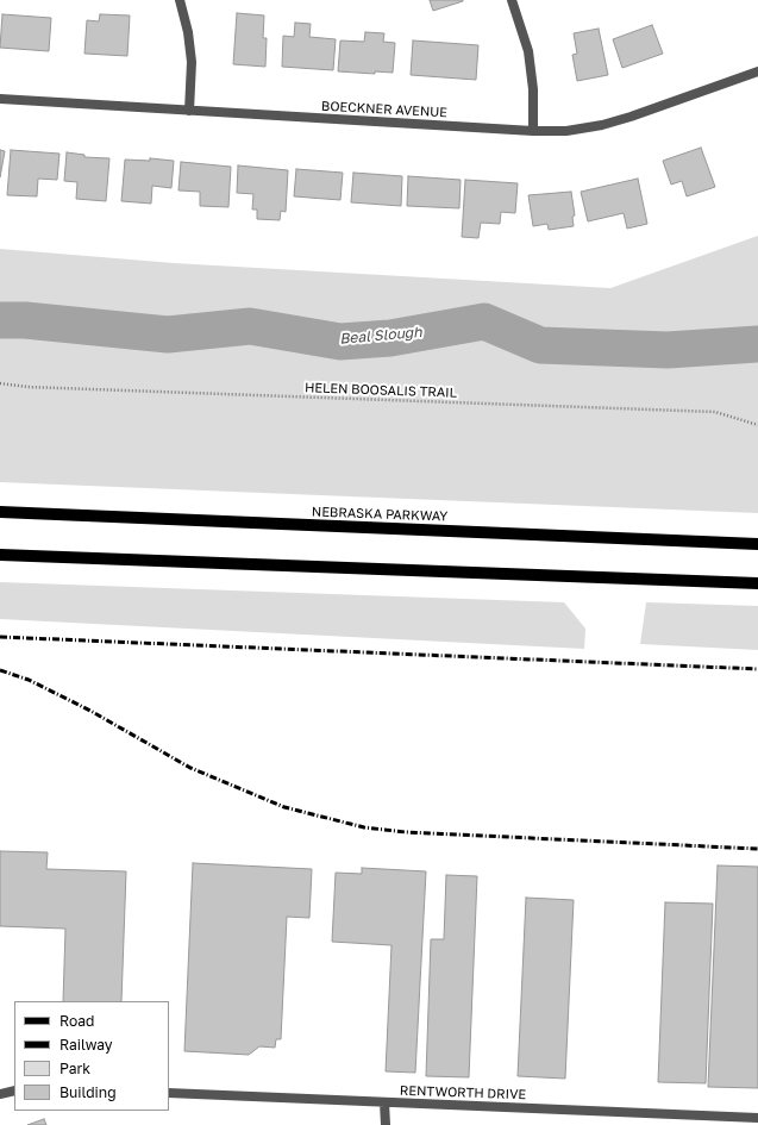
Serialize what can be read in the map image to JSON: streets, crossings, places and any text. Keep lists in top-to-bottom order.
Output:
{
  "streets": {
    "main road": ["NEBRASKA PARKWAY"],
    "street": ["BOECKNER AVENUE", "RENTWORTH DRIVE"],
    "path": ["HELEN BOOSALIS TRAIL"]
  },
  "water": ["Beal Slough"],
  "legend": [
    "Road",
    "Railway",
    "Park",
    "Building"
  ]
}
